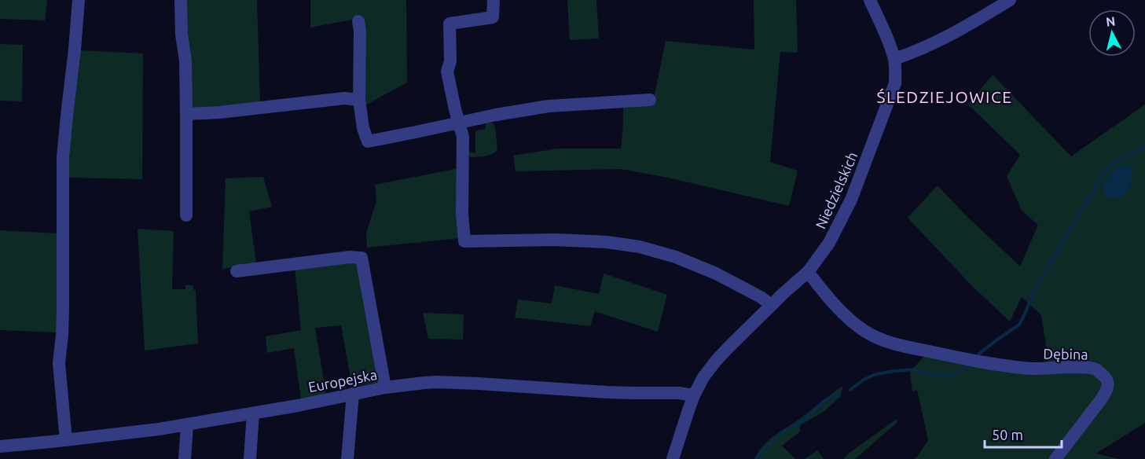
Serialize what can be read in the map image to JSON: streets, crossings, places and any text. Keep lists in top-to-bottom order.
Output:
{
  "streets": {
    "street": ["Niedzielskich", "Dębina", "Europejska"]
  },
  "crossings": [
    ["Niedzielskich", "Dębina"],
    ["Niedzielskich", "Europejska"]
  ],
  "districts": ["ŚLEDZIEJOWICE"],
  "scale_bar": "50 m",
  "north": "top"
}
